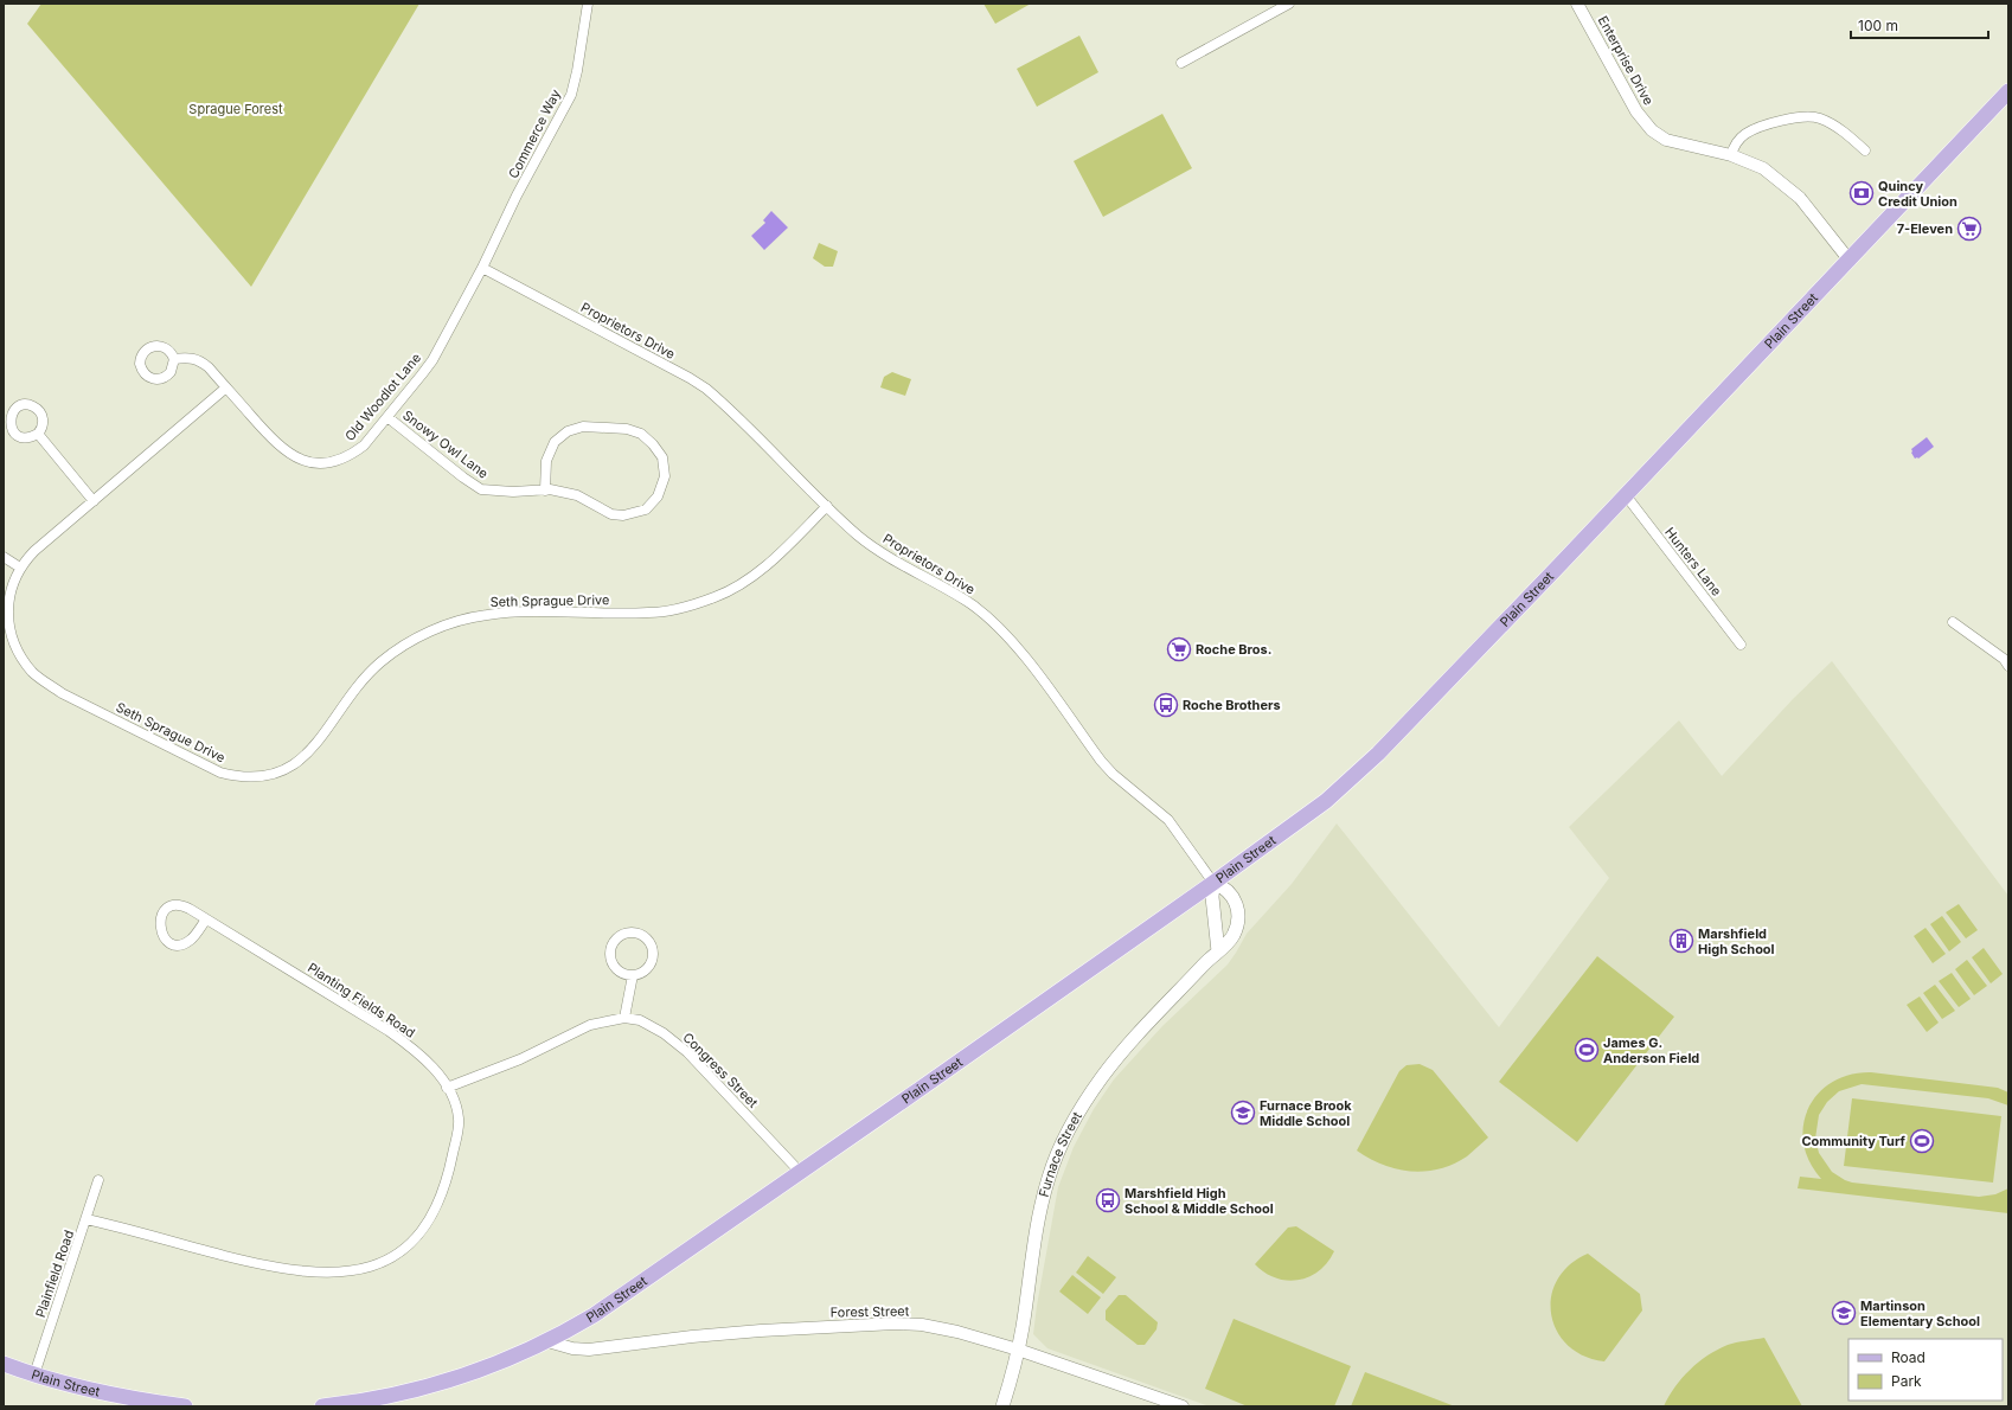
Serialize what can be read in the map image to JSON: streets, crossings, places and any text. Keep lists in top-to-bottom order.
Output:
{
  "streets": {
    "main road": ["Plain Street", "Furnace Street"],
    "street": [
      "Enterprise Drive",
      "Commerce Way",
      "Proprietors Drive",
      "Old Woodlot Lane",
      "Snowy Owl Lane",
      "Hunters Lane",
      "Seth Sprague Drive",
      "Planting Fields Road",
      "Congress Street",
      "Plainfield Road",
      "Forest Street"
    ]
  },
  "crossings": [
    ["Enterprise Drive", "Plain Street"],
    ["Commerce Way", "Proprietors Drive"],
    ["Commerce Way", "Old Woodlot Lane"],
    ["Plain Street", "Proprietors Drive"],
    ["Plain Street", "Hunters Lane"],
    ["Plain Street", "Congress Street"],
    ["Plain Street", "Furnace Street"],
    ["Plain Street", "Plainfield Road"],
    ["Plain Street", "Forest Street"],
    ["Proprietors Drive", "Old Woodlot Lane"],
    ["Proprietors Drive", "Seth Sprague Drive"],
    ["Proprietors Drive", "Furnace Street"],
    ["Old Woodlot Lane", "Snowy Owl Lane"],
    ["Old Woodlot Lane", "Seth Sprague Drive"],
    ["Planting Fields Road", "Congress Street"],
    ["Planting Fields Road", "Plainfield Road"],
    ["Furnace Street", "Forest Street"]
  ],
  "parks": ["Sprague Forest"],
  "places": {
    "bank": ["Quincy Credit Union"],
    "supermarket": ["7-Eleven", "Roche Bros."],
    "bus stop": ["Roche Brothers", "Marshfield High School & Middle School"],
    "building": ["Marshfield High School"],
    "sports": ["James G. Anderson Field", "Community Turf"],
    "school or university": ["Furnace Brook Middle School", "Martinson Elementary School"]
  },
  "legend": ["Road", "Park"],
  "scale_bar": "100 m"
}
